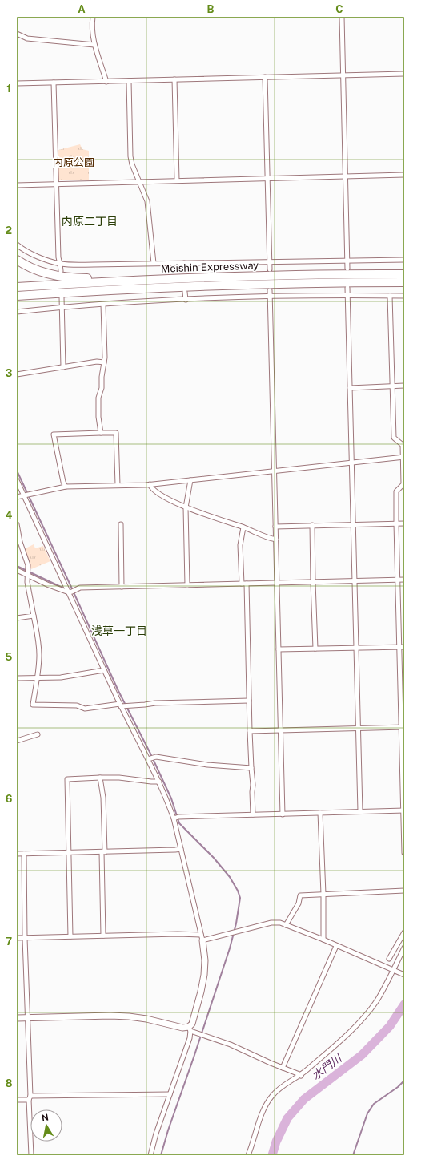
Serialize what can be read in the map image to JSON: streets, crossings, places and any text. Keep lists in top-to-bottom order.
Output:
{
  "streets": {
    "highway": ["Meishin Expressway"]
  },
  "districts": ["内原二丁目", "浅草一丁目"],
  "water": ["水門川"],
  "parks": ["内原公園"],
  "north": "top",
  "grid": {
    "columns": ["A", "B", "C"],
    "rows": [
      "1",
      "2",
      "3",
      "4",
      "5",
      "6",
      "7",
      "8"
    ]
  }
}
